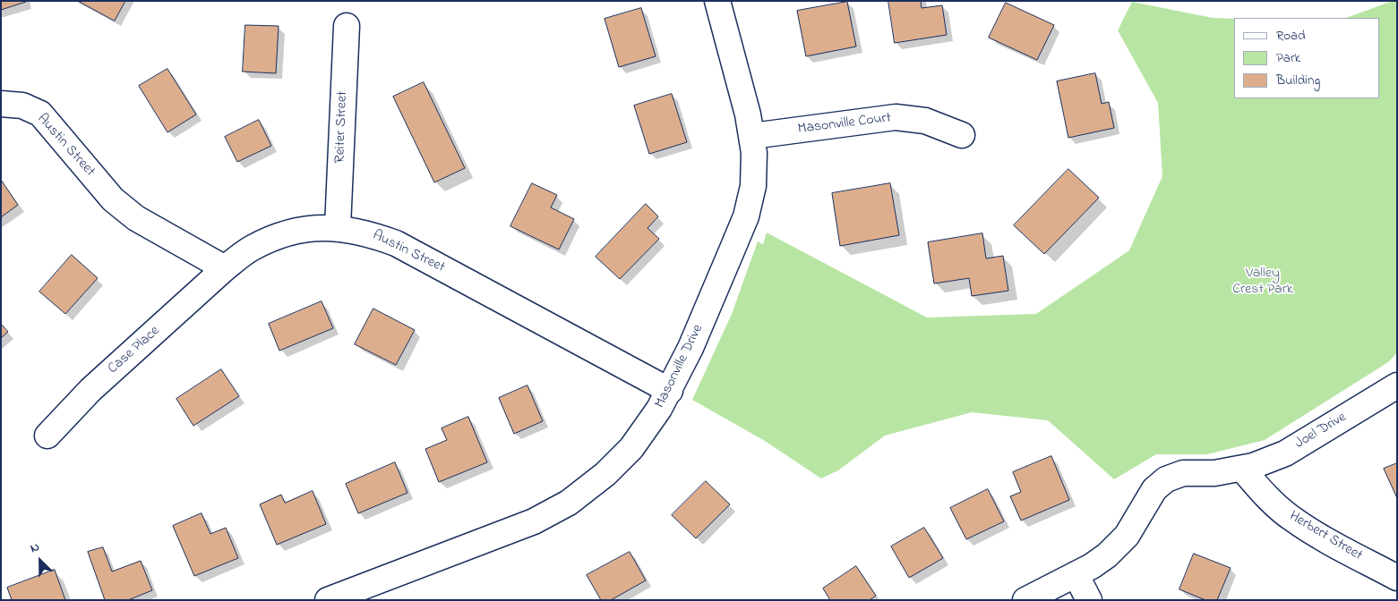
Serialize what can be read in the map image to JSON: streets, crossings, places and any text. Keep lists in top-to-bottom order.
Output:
{
  "streets": {
    "street": [
      "Masonville Court",
      "Reiter Street",
      "Austin Street",
      "Case Place",
      "Masonville Drive",
      "Joel Drive",
      "Herbert Street"
    ]
  },
  "crossings": [
    ["Masonville Court", "Masonville Drive"],
    ["Reiter Street", "Austin Street"],
    ["Austin Street", "Case Place"],
    ["Austin Street", "Masonville Drive"],
    ["Joel Drive", "Herbert Street"]
  ],
  "parks": ["Valley Crest Park"],
  "legend": ["Road", "Park", "Building"],
  "north": "top left"
}
